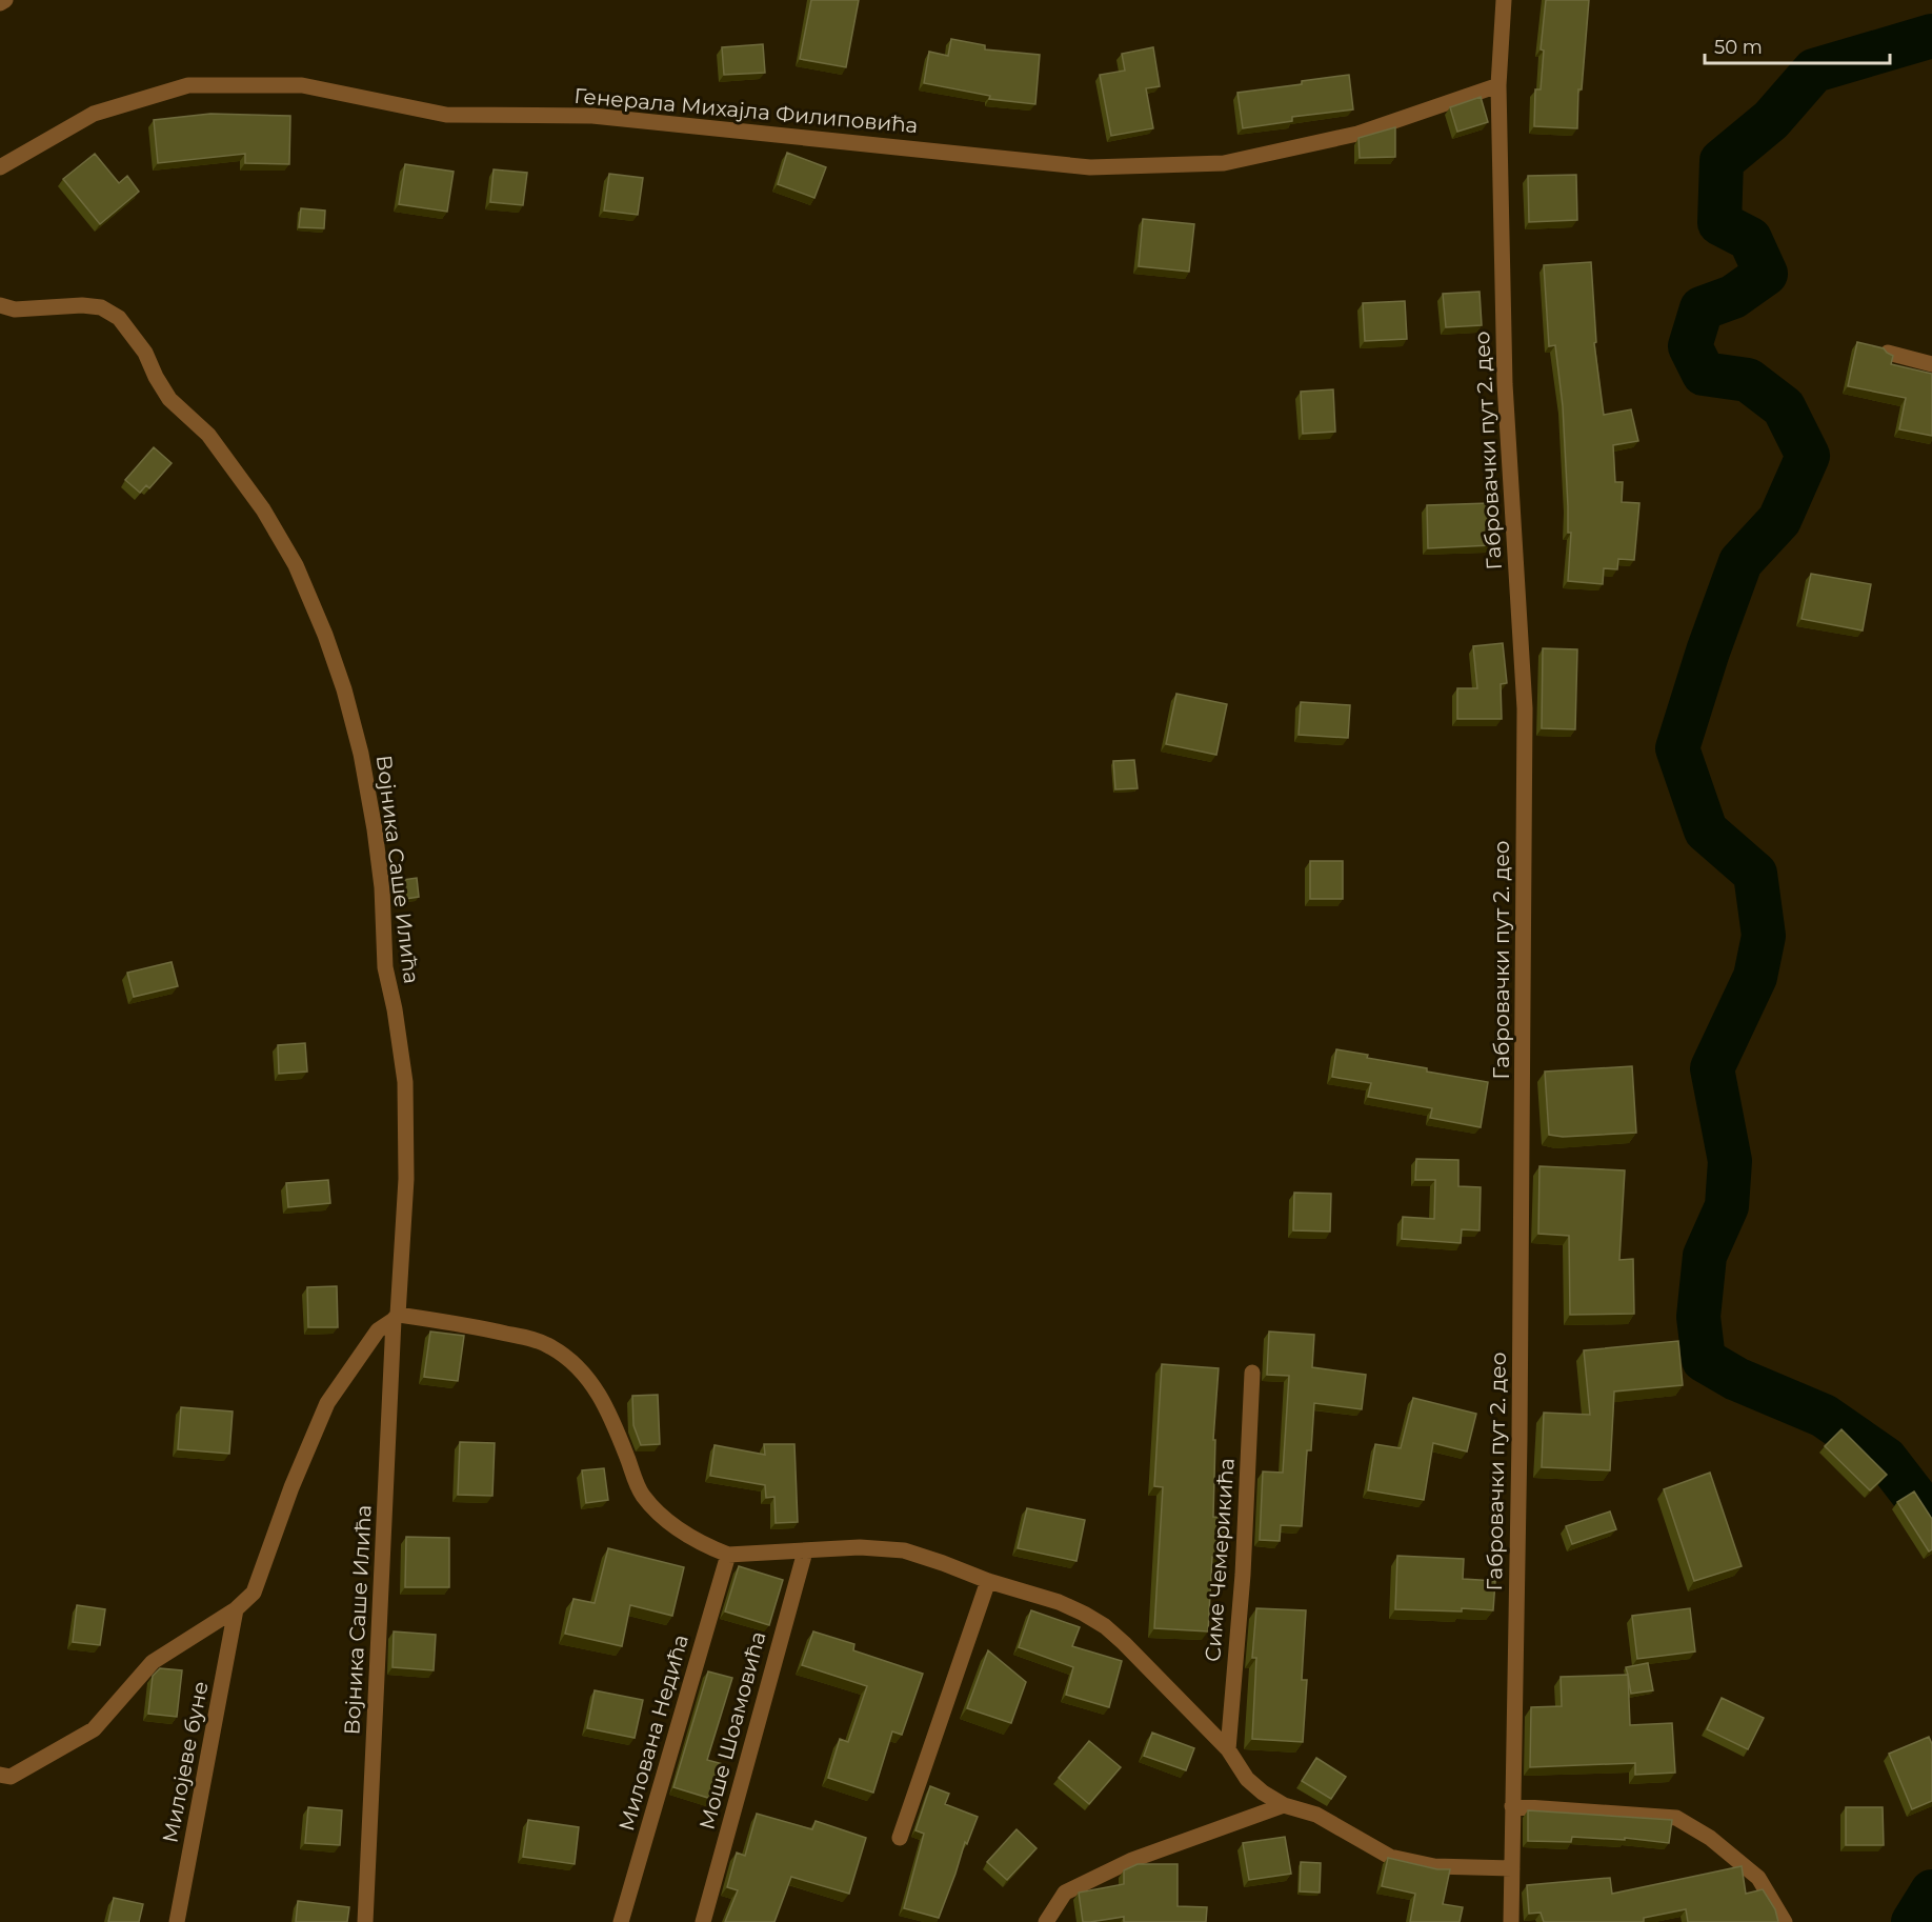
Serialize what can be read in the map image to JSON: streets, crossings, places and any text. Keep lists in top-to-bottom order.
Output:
{
  "streets": {
    "street": [
      "Генерала Михајла Филиповића",
      "Габровачки пут 2. део",
      "Војника Саше Илића",
      "Симе Чемерикића",
      "Моше Шоамовића",
      "Милована Недића",
      "Милојеве буне"
    ]
  },
  "crossings": [
    ["Генерала Михајла Филиповића", "Габровачки пут 2. део"]
  ],
  "scale_bar": "50 m"
}
